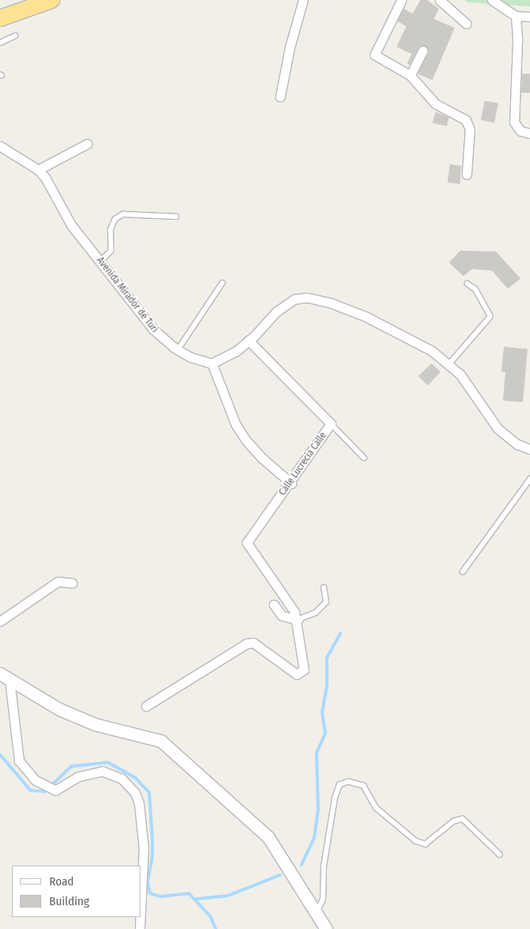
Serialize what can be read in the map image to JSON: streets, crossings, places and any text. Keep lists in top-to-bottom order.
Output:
{
  "streets": {
    "street": ["Avenida Mirador de Turi", "Calle Lucrecia Calle"]
  },
  "legend": ["Road", "Building"]
}
